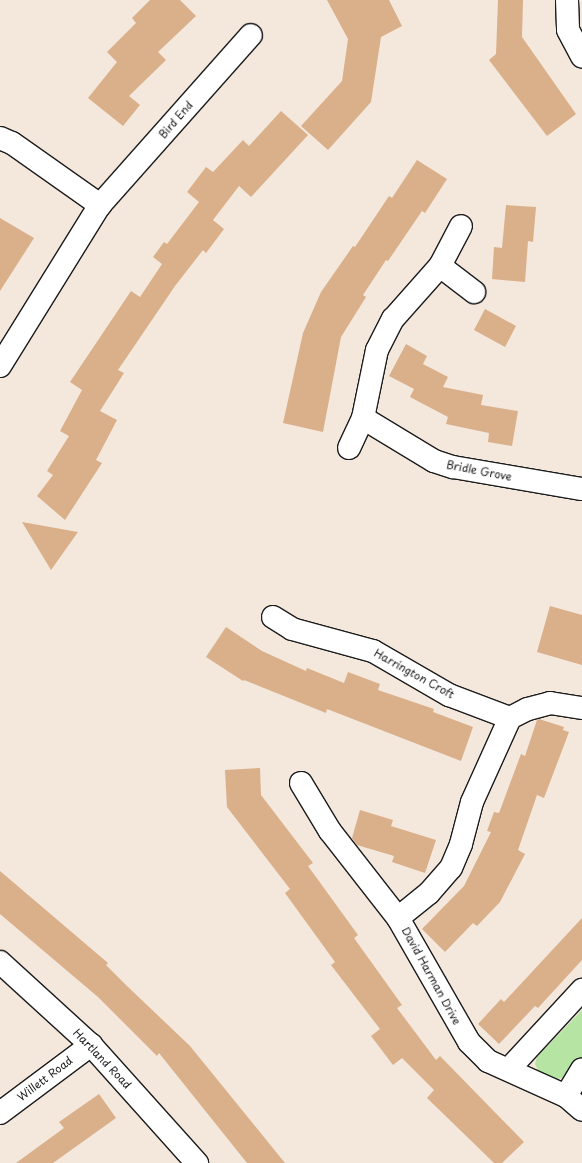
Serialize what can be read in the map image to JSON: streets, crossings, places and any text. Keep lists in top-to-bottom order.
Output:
{
  "streets": {
    "street": [
      "Bird End",
      "Bridle Grove",
      "Harrington Croft",
      "David Harman Drive",
      "Hartland Road",
      "Willett Road"
    ]
  },
  "crossings": [
    ["Hartland Road", "Willett Road"]
  ]
}
